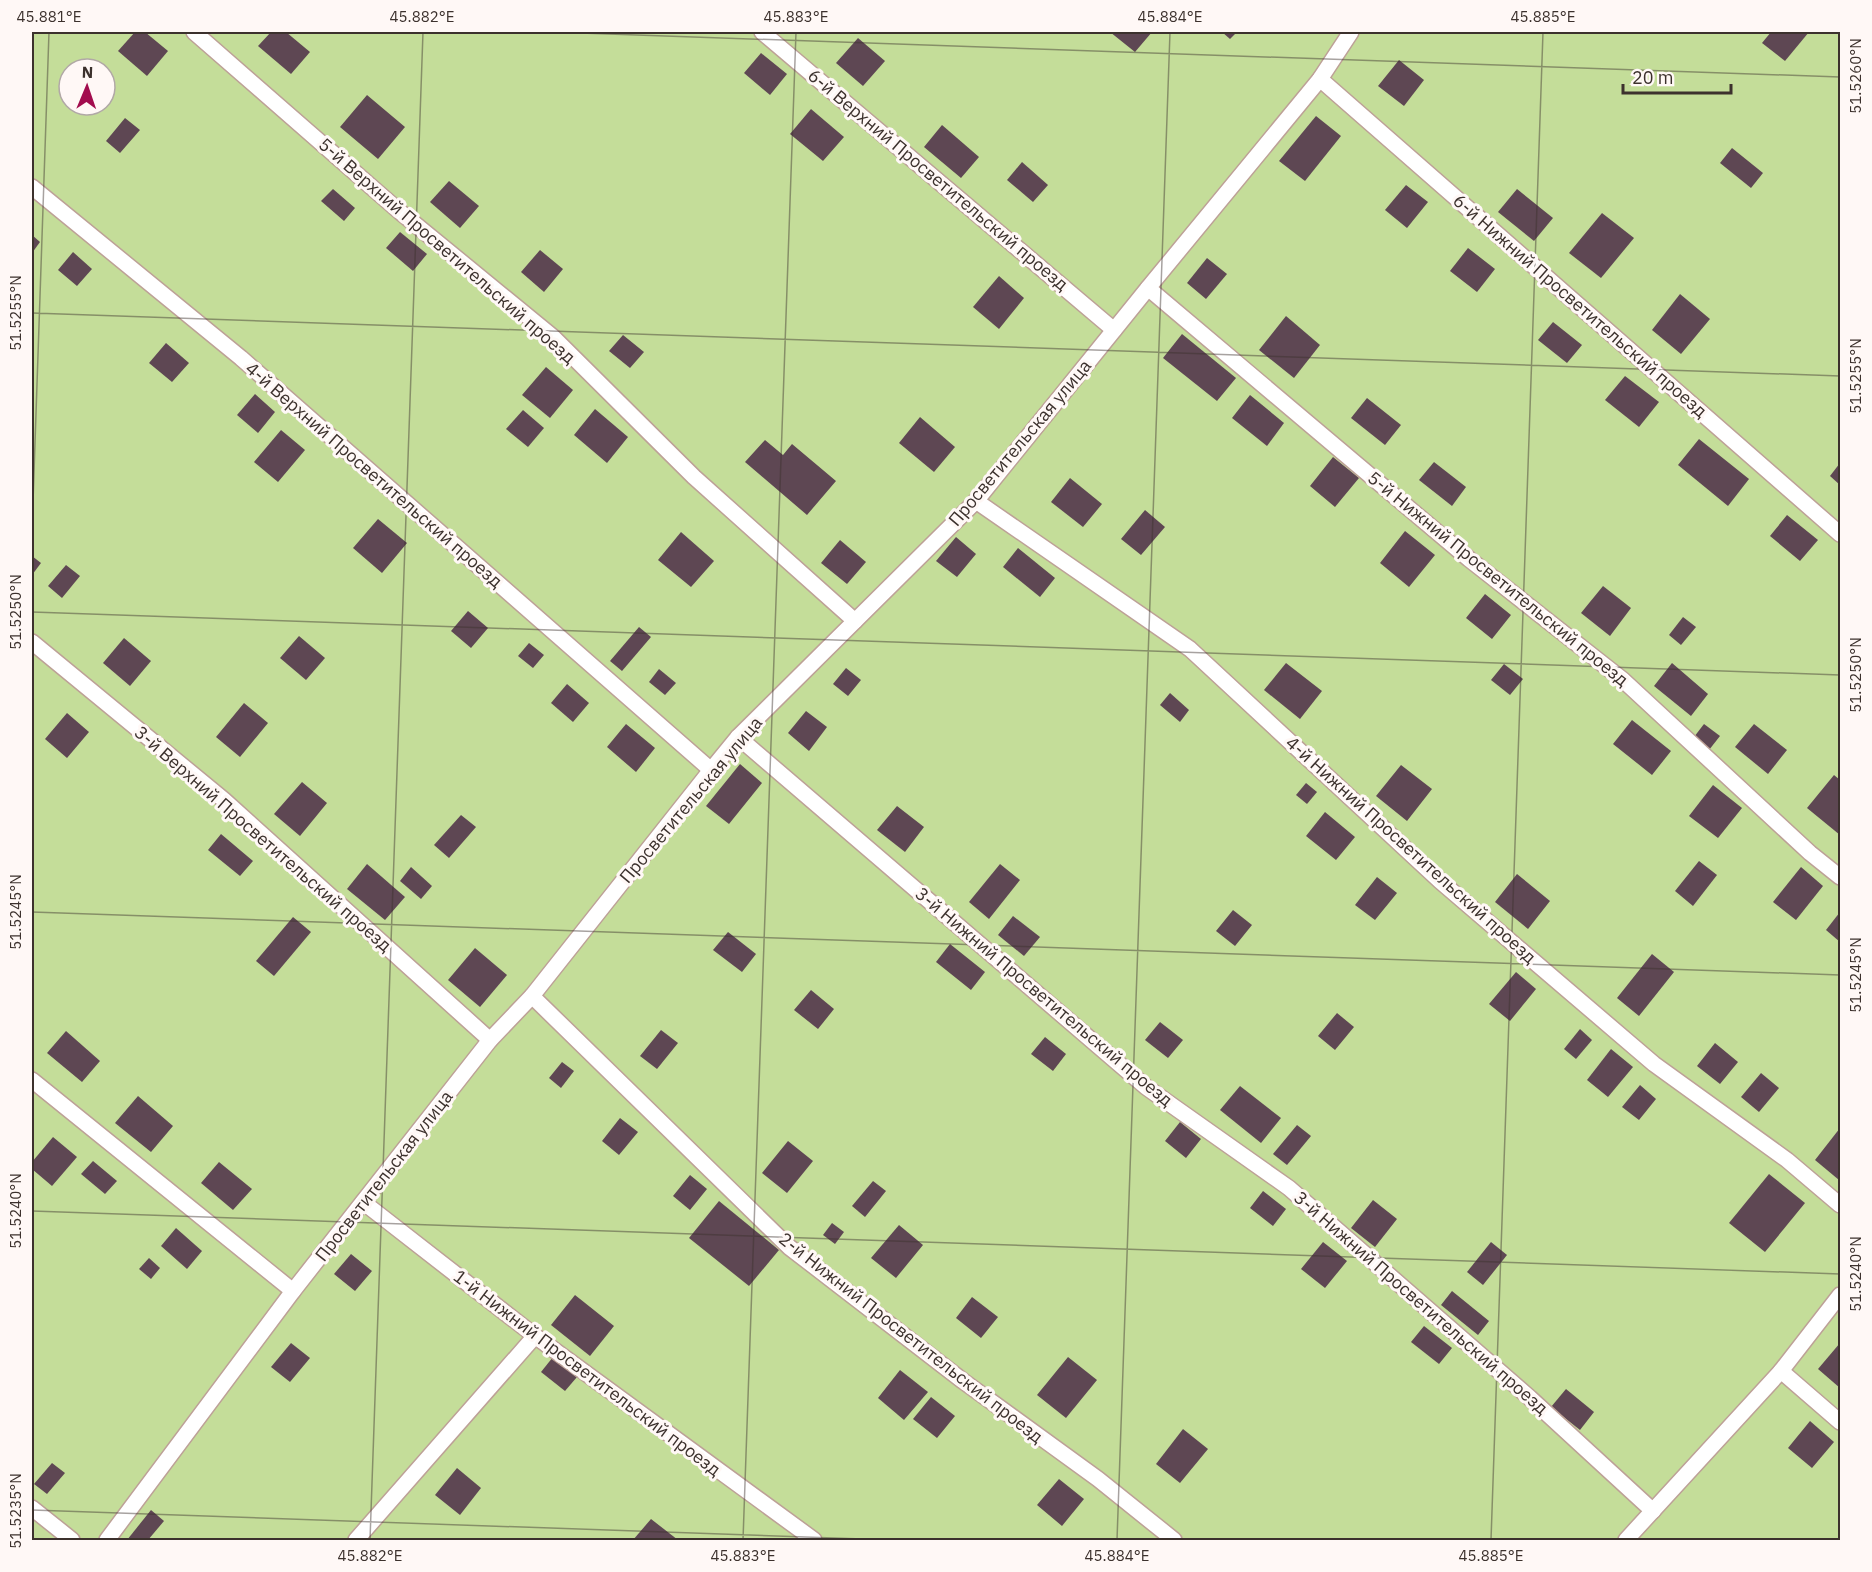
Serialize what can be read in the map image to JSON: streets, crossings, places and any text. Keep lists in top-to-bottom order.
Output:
{
  "streets": {
    "lane": [
      "6-й Верхний Просветительский проезд",
      "5-й Верхний Просветительский проезд",
      "6-й Нижний Просветительский проезд",
      "Просветительская улица",
      "4-й Верхний Просветительский проезд",
      "5-й Нижний Просветительский проезд",
      "3-й Верхний Просветительский проезд",
      "4-й Нижний Просветительский проезд",
      "3-й Нижний Просветительский проезд",
      "2-й Нижний Просветительский проезд",
      "1-й Нижний Просветительский проезд"
    ]
  },
  "crossings": [
    ["6-й Верхний Просветительский проезд", "Просветительская улица"],
    ["5-й Верхний Просветительский проезд", "Просветительская улица"],
    ["6-й Нижний Просветительский проезд", "Просветительская улица"],
    ["Просветительская улица", "4-й Верхний Просветительский проезд"],
    ["Просветительская улица", "5-й Нижний Просветительский проезд"],
    ["Просветительская улица", "3-й Верхний Просветительский проезд"],
    ["Просветительская улица", "4-й Нижний Просветительский проезд"],
    ["Просветительская улица", "3-й Нижний Просветительский проезд"],
    ["Просветительская улица", "2-й Нижний Просветительский проезд"],
    ["Просветительская улица", "1-й Нижний Просветительский проезд"]
  ],
  "scale_bar": "20 m",
  "north": "top",
  "coordinates": [
    "45.881°E",
    "45.882°E",
    "45.883°E",
    "45.884°E",
    "45.885°E",
    "51.5260°N",
    "51.5255°N",
    "51.5250°N",
    "51.5245°N",
    "51.5240°N",
    "51.5235°N"
  ]
}
